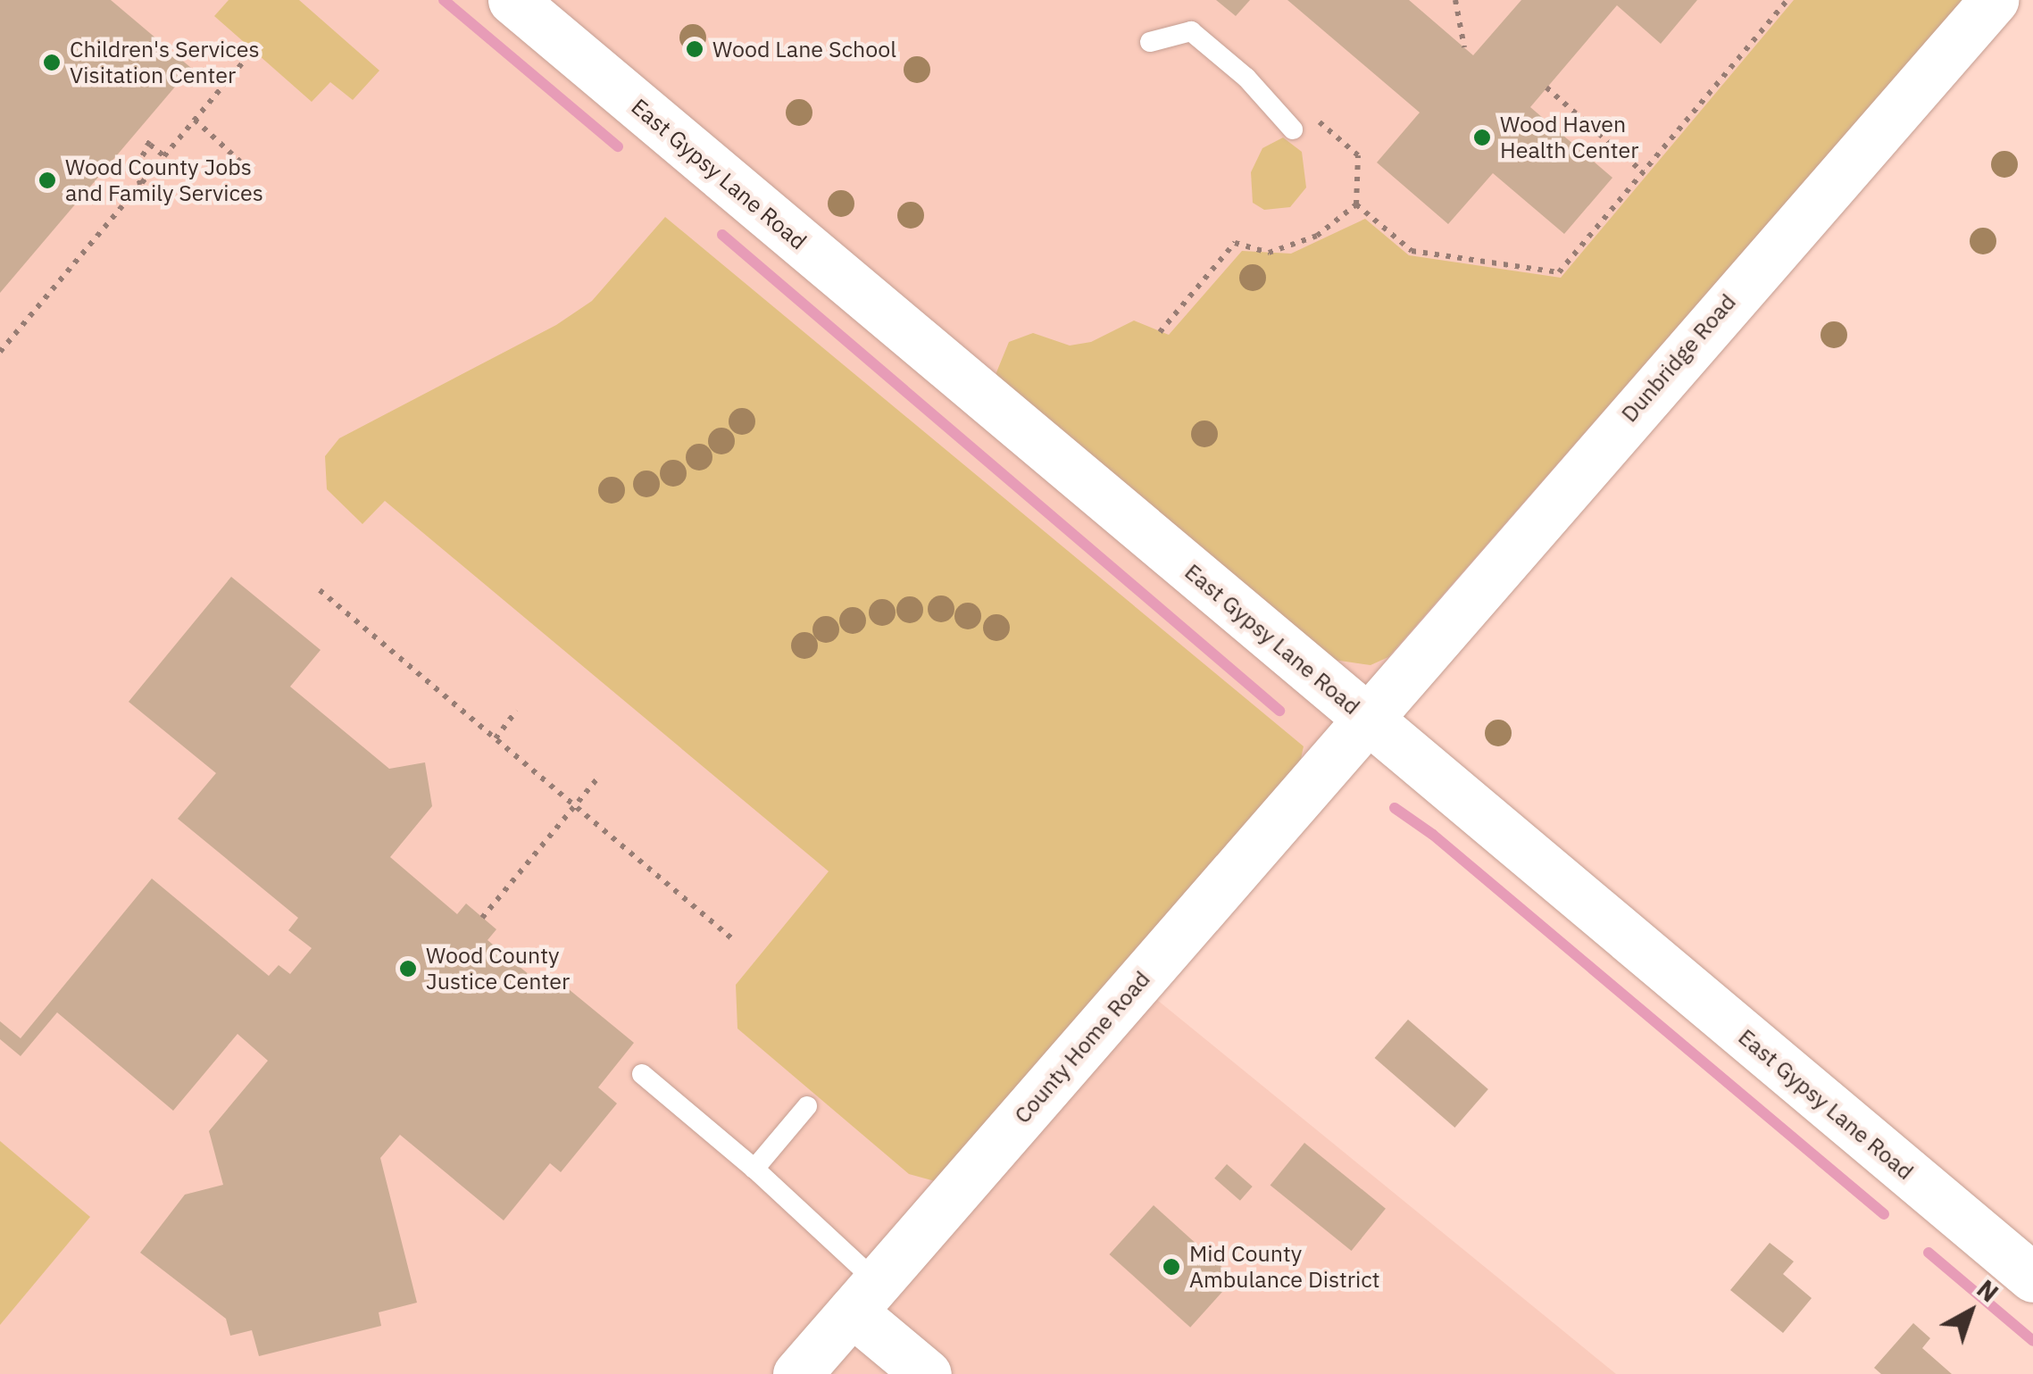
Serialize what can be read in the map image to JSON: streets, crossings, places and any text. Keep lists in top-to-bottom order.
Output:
{
  "streets": {
    "street": ["East Gypsy Lane Road", "Dunbridge Road", "County Home Road"]
  },
  "crossings": [
    ["East Gypsy Lane Road", "Dunbridge Road"],
    ["East Gypsy Lane Road", "County Home Road"],
    ["Dunbridge Road", "County Home Road"]
  ],
  "places": [
    "Wood Lane School",
    "Children's Services Visitation Center",
    "Wood Haven Health Center",
    "Wood County Jobs and Family Services",
    "Wood County Justice Center",
    "Mid County Ambulance District"
  ],
  "north": "top right"
}
